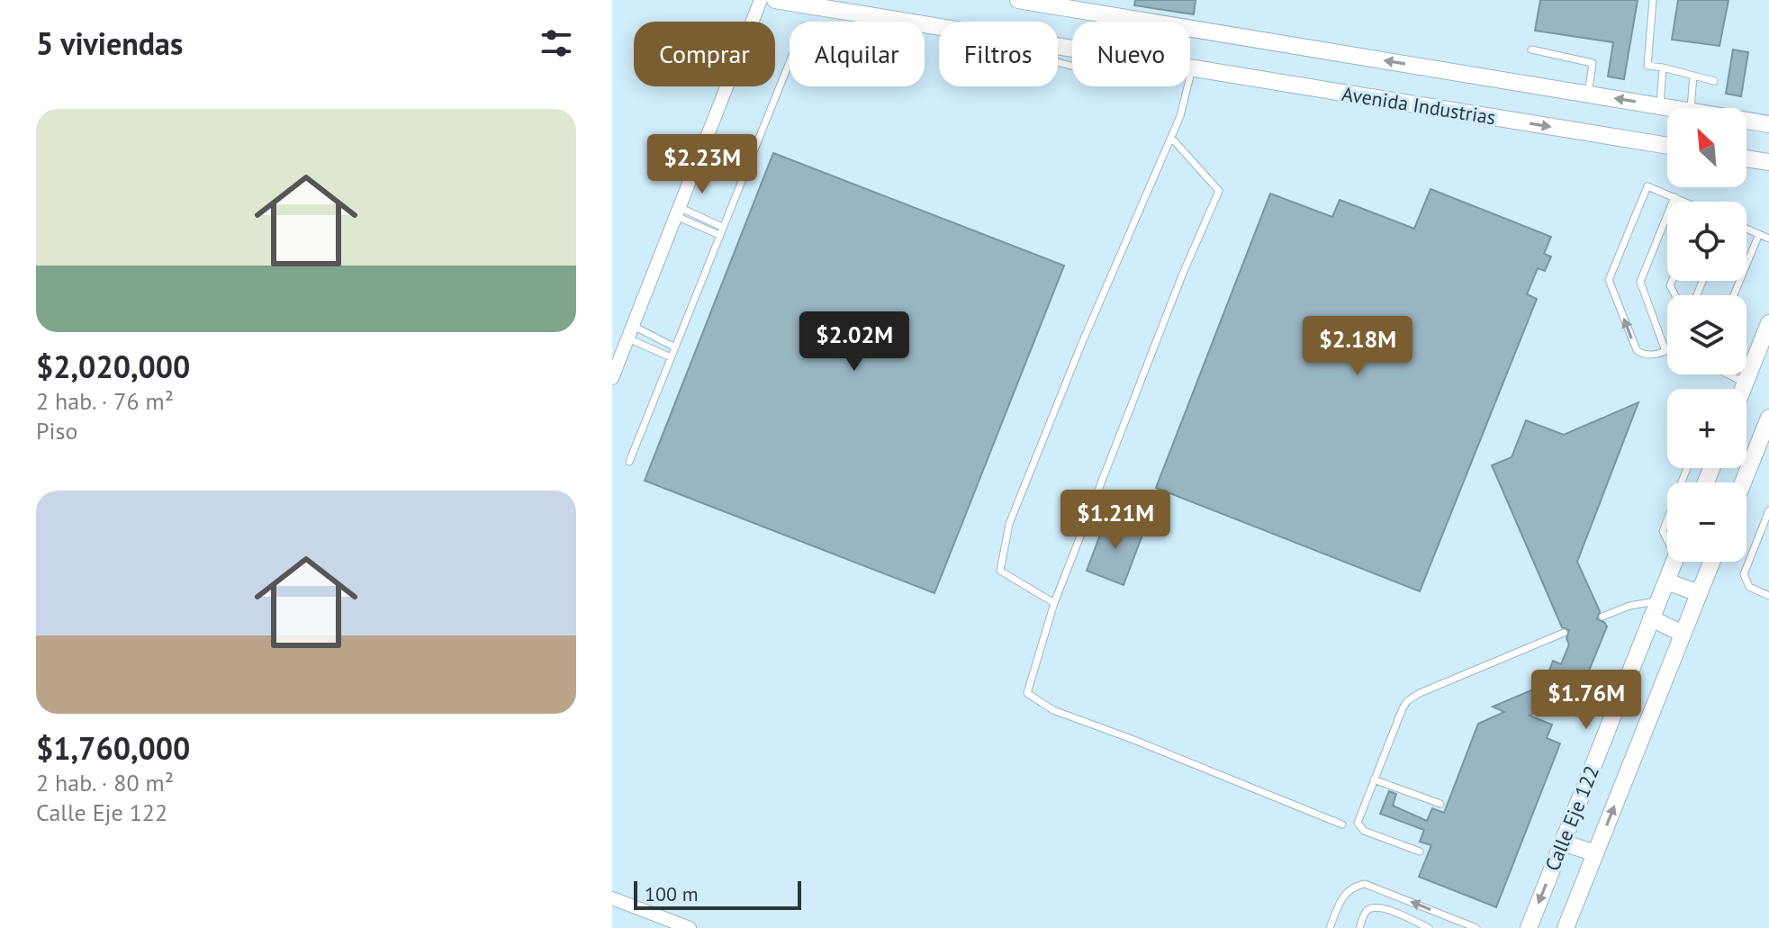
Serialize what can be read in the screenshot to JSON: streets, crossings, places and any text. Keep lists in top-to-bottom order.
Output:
{
  "streets": {
    "main road": ["Avenida Industrias", "Calle Eje 122"]
  },
  "scale_bar": "100 m",
  "north": "top left",
  "page": {
    "heading": "5 viviendas",
    "chip": [
      "Comprar",
      "Alquilar",
      "Filtros",
      "Nuevo"
    ],
    "list": [
      {
        "name": "$2,020,000",
        "note": "2 hab. · 76 m² · Piso"
      },
      {
        "name": "$1,760,000",
        "note": "2 hab. · 80 m² · Calle Eje 122"
      }
    ],
    "map_buttons": ["+", "−"],
    "price": [
      "$2.23M",
      "$2.02M",
      "$2.18M",
      "$1.21M",
      "$1.76M"
    ],
    "scale": "100 m"
  }
}
